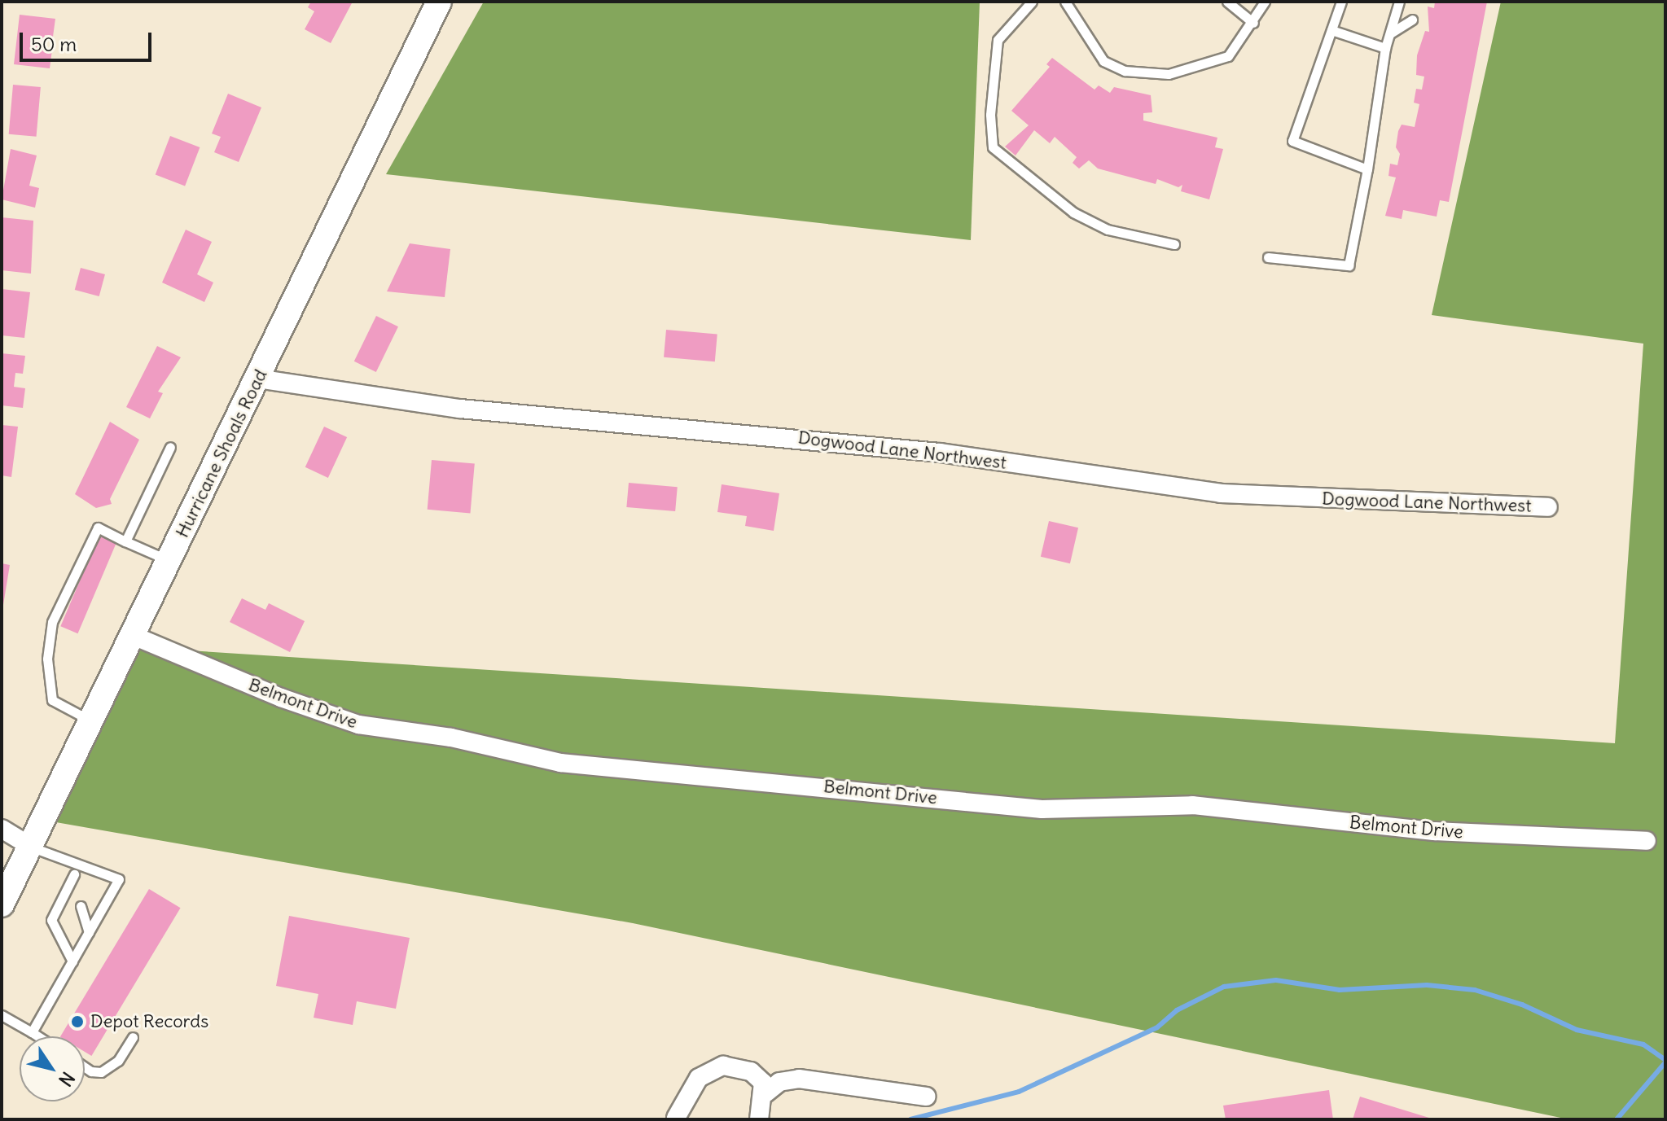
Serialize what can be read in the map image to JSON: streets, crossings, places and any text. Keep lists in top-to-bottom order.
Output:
{
  "streets": {
    "street": ["Dogwood Lane Northwest", "Hurricane Shoals Road", "Belmont Drive"]
  },
  "crossings": [
    ["Dogwood Lane Northwest", "Hurricane Shoals Road"],
    ["Hurricane Shoals Road", "Belmont Drive"]
  ],
  "places": ["Depot Records"],
  "scale_bar": "50 m",
  "north": "bottom right"
}
